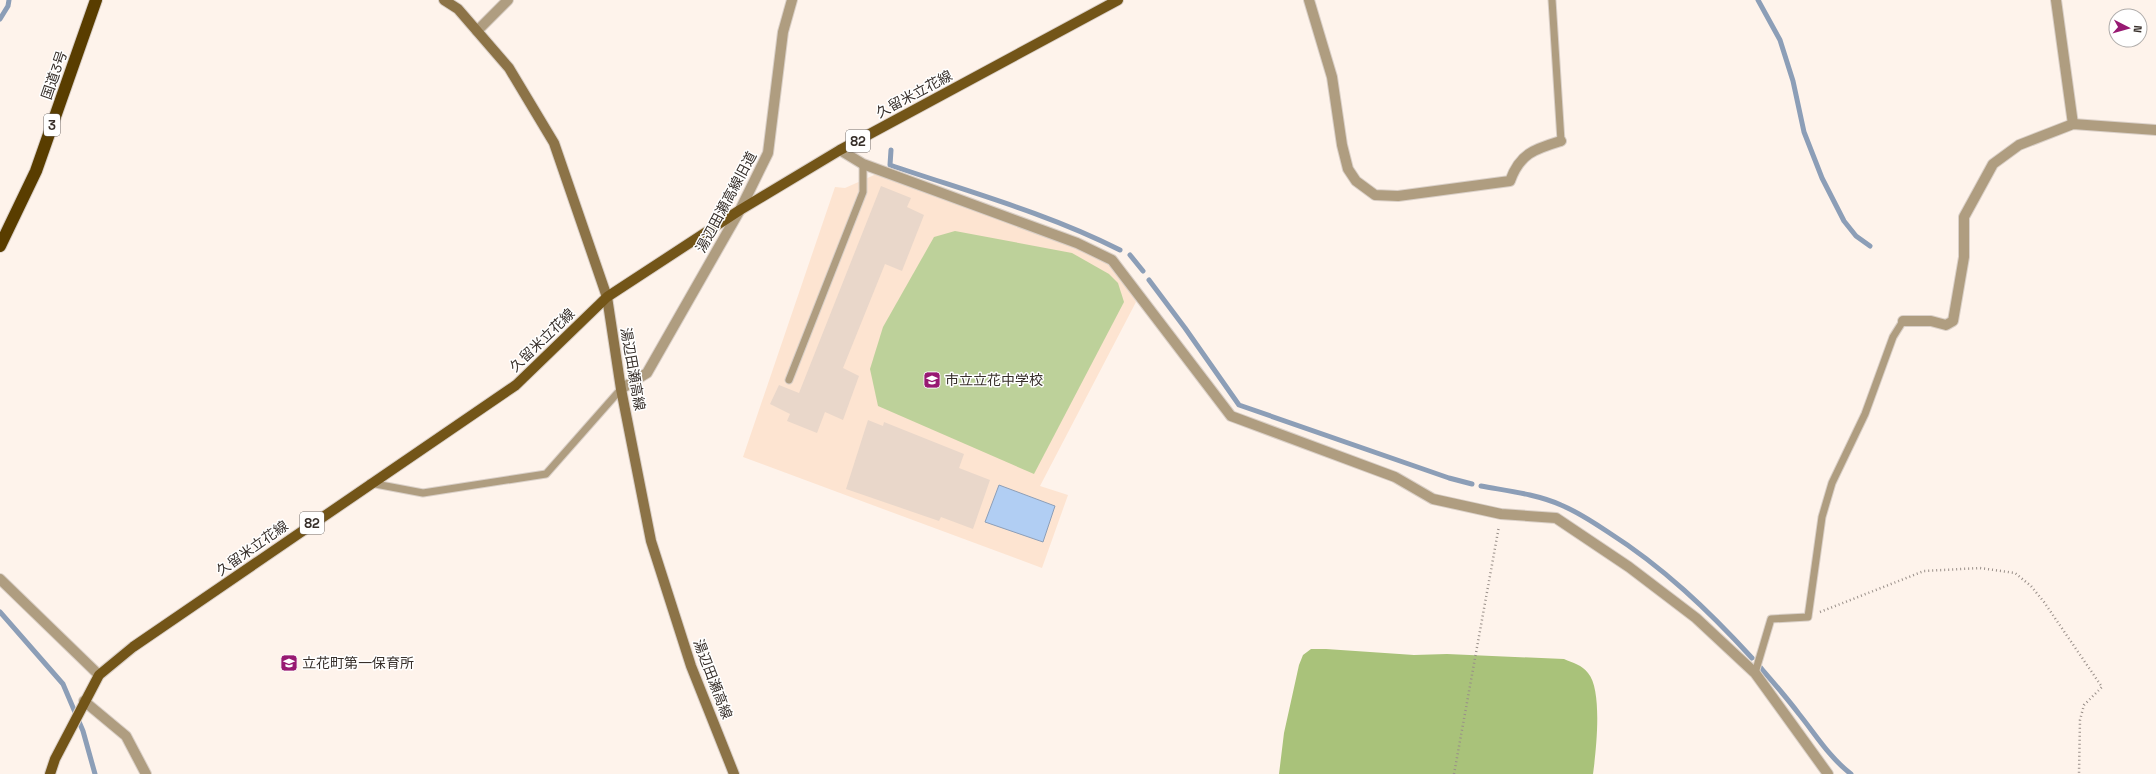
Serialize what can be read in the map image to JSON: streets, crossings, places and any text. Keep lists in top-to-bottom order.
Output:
{
  "streets": {
    "highway": ["国道3号", "3"],
    "main road": ["久留米立花線", "82", "湯辺田瀬高線"],
    "street": ["湯辺田瀬高線旧道"]
  },
  "crossings": [
    ["久留米立花線", "湯辺田瀬高線旧道"],
    ["久留米立花線", "湯辺田瀬高線"],
    ["湯辺田瀬高線旧道", "湯辺田瀬高線"]
  ],
  "places": {
    "school or university": ["市立立花中学校", "立花町第一保育所"]
  },
  "north": "right"
}
